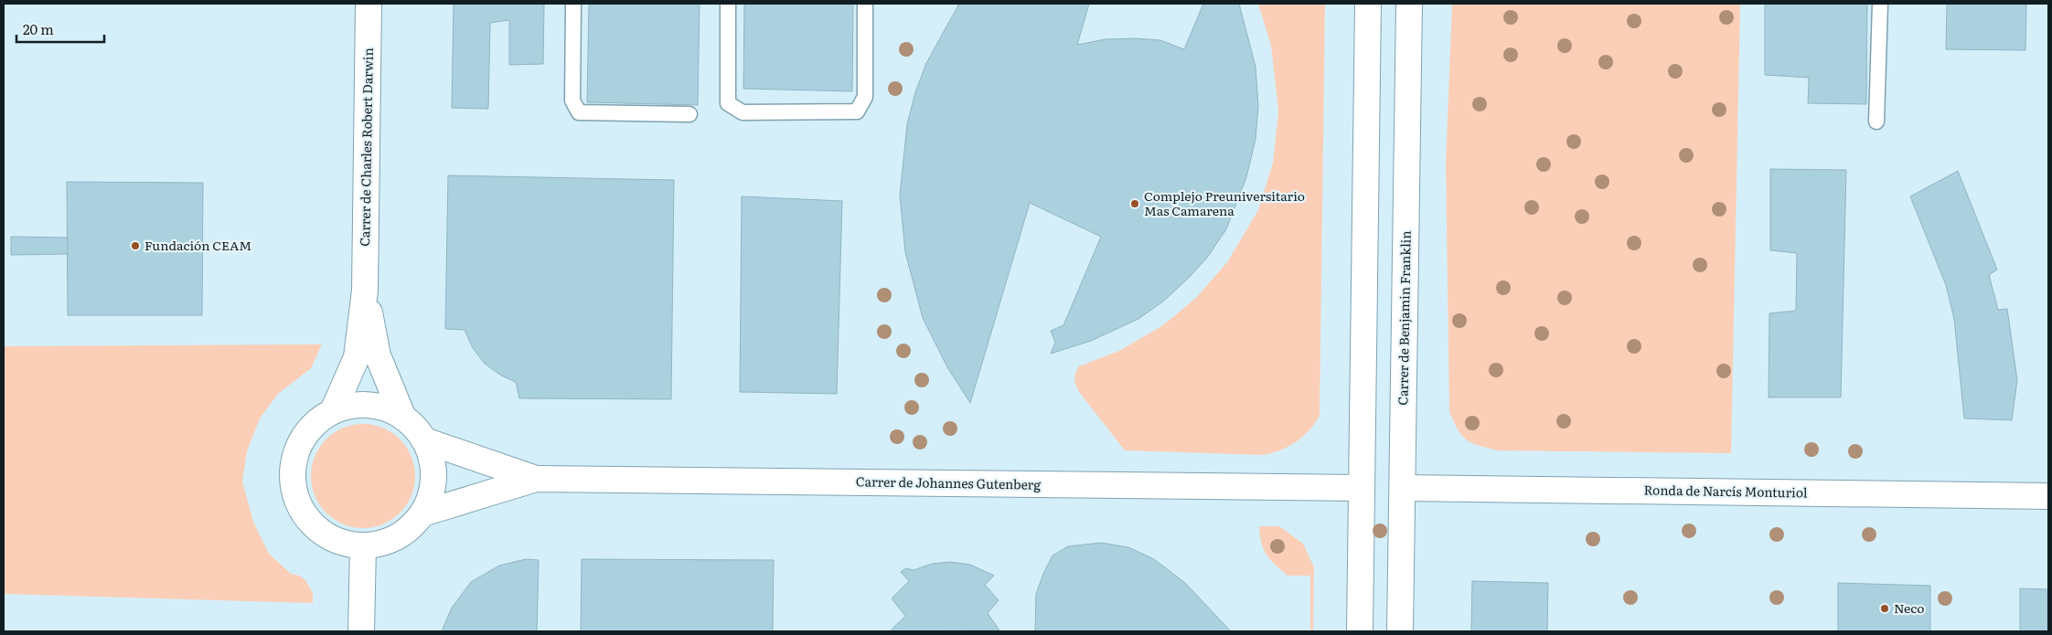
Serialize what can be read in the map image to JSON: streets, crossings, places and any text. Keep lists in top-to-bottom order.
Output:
{
  "streets": {
    "street": [
      "Carrer de Charles Robert Darwin",
      "Carrer de Benjamin Franklin",
      "Carrer de Johannes Gutenberg",
      "Ronda de Narcís Monturiol"
    ]
  },
  "crossings": [
    ["Carrer de Charles Robert Darwin", "Carrer de Johannes Gutenberg"],
    ["Carrer de Benjamin Franklin", "Ronda de Narcís Monturiol"]
  ],
  "places": ["Complejo Preuniversitario Mas Camarena", "Fundación CEAM", "Neco"],
  "scale_bar": "20 m"
}
